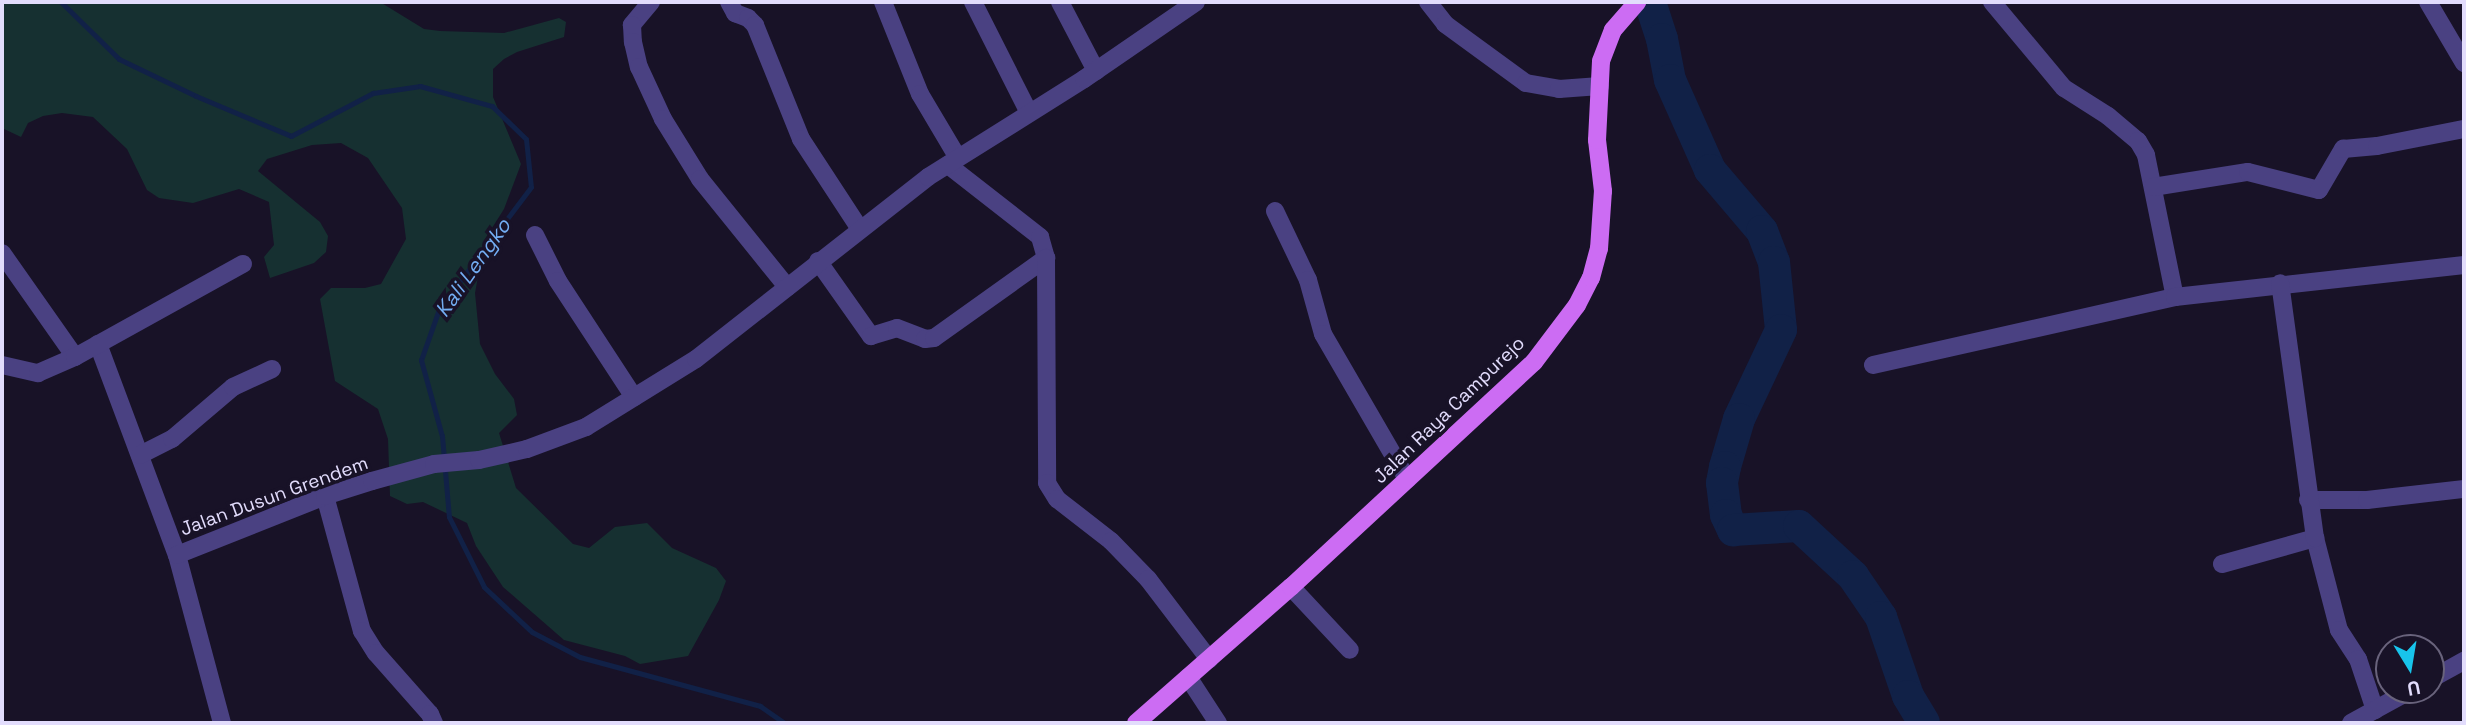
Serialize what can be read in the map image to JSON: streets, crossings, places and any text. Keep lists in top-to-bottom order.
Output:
{
  "streets": {
    "main road": ["Jalan Raya Campurejo"],
    "street": ["Jalan Dusun Grendem"]
  },
  "water": ["Kali Lengko"],
  "north": "bottom"
}
